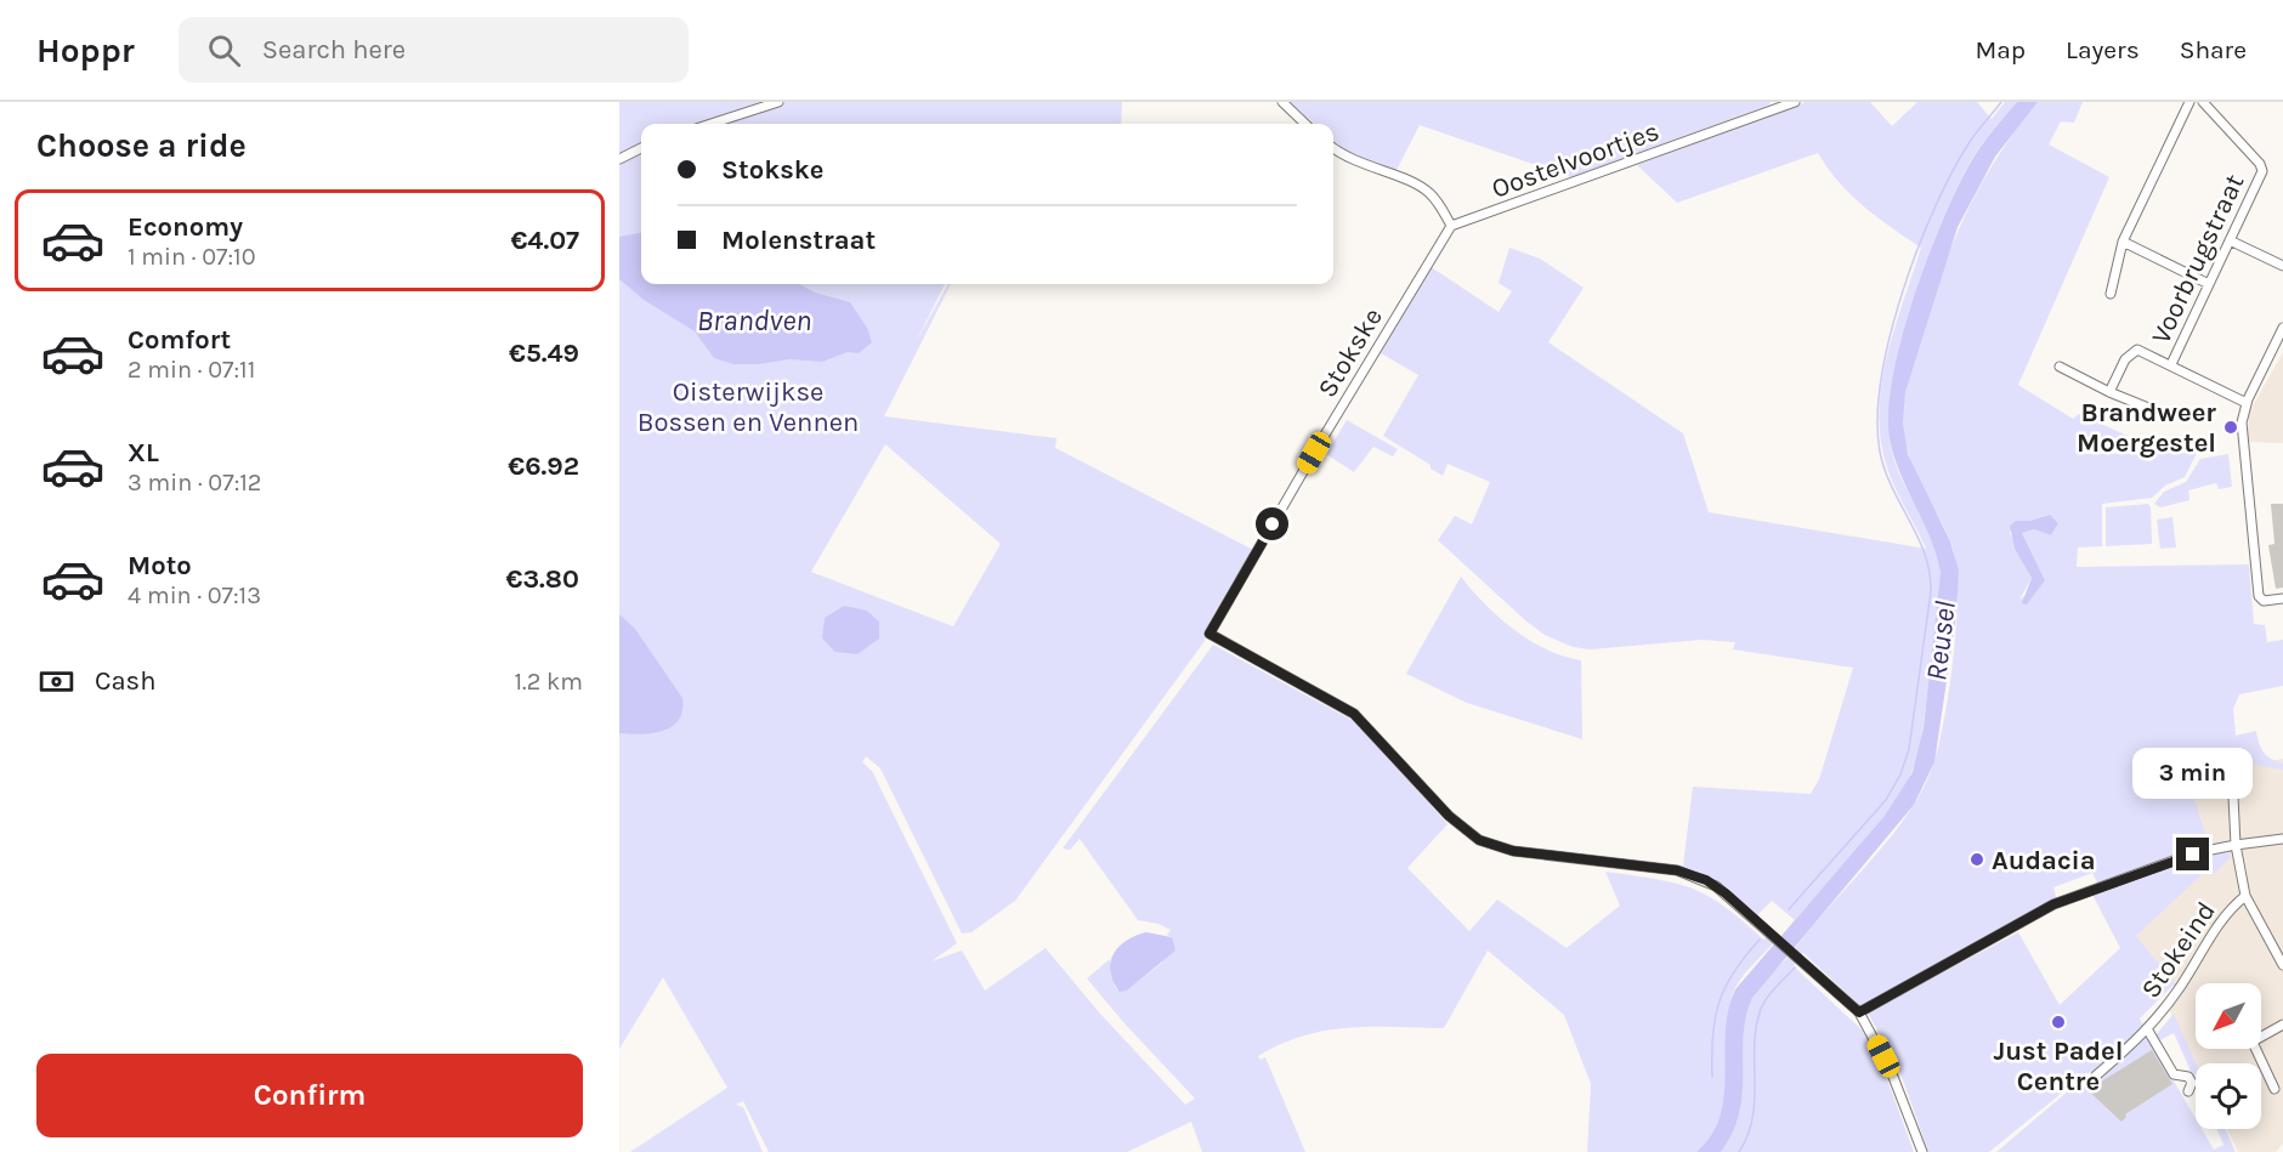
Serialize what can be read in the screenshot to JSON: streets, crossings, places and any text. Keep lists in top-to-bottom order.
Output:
{
  "streets": {
    "street": [
      "Oostelvoortjes",
      "Voorbrugstraat",
      "Stokske",
      "Stokeind"
    ]
  },
  "crossings": [
    ["Oostelvoortjes", "Stokske"]
  ],
  "water": ["Brandven", "Reusel"],
  "parks": ["Oisterwijkse Bossen en Vennen"],
  "places": ["Brandweer Moergestel", "Audacia", "Just Padel Centre"],
  "north": "bottom left",
  "page": {
    "header": "Hoppr",
    "search": "Search here",
    "nav": ["Map", "Layers", "Share"],
    "heading": "Choose a ride",
    "banner": ["Stokske", "Molenstraat"],
    "list": [
      {
        "name": "Economy",
        "note": "1 min · 07:10",
        "value": "€4.07"
      },
      {
        "name": "Comfort",
        "note": "2 min · 07:11",
        "value": "€5.49"
      },
      {
        "name": "XL",
        "note": "3 min · 07:12",
        "value": "€6.92"
      },
      {
        "name": "Moto",
        "note": "4 min · 07:13",
        "value": "€3.80"
      }
    ],
    "pay": ["Cash", "1.2 km"],
    "bubble": "3 min",
    "buttons": "Confirm"
  }
}
